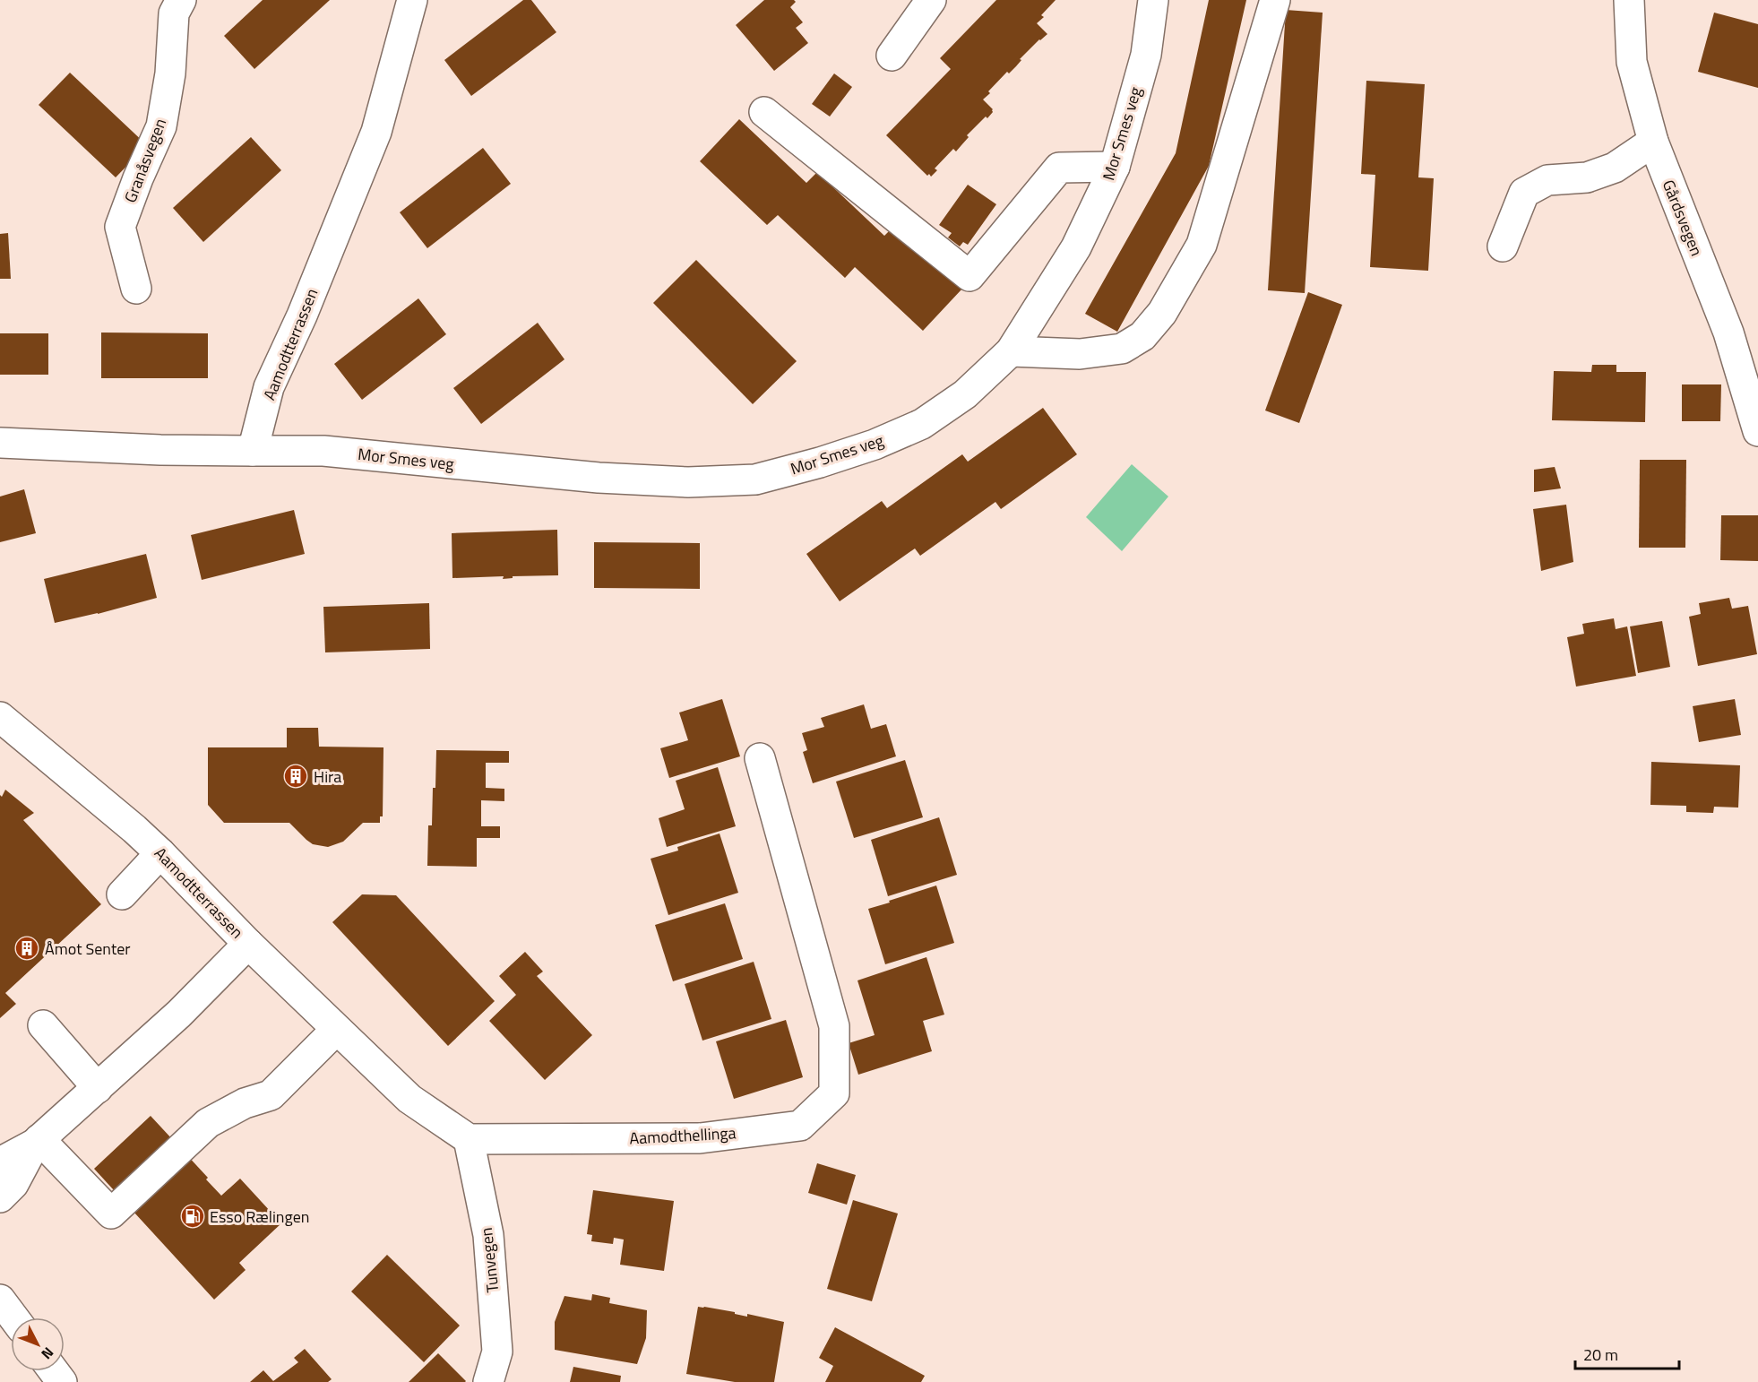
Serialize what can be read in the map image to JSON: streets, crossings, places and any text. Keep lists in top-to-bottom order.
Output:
{
  "streets": {
    "street": [
      "Mor Smes veg",
      "Granåsvegen",
      "Gårdsvegen",
      "Aamodtterrassen",
      "Aamodthellinga",
      "Tunvegen"
    ]
  },
  "crossings": [
    ["Mor Smes veg", "Aamodtterrassen"],
    ["Aamodthellinga", "Tunvegen"]
  ],
  "places": {
    "building": ["Hira", "Åmot Senter"],
    "fuel station": ["Esso Rælingen"]
  },
  "scale_bar": "20 m",
  "north": "bottom right"
}
